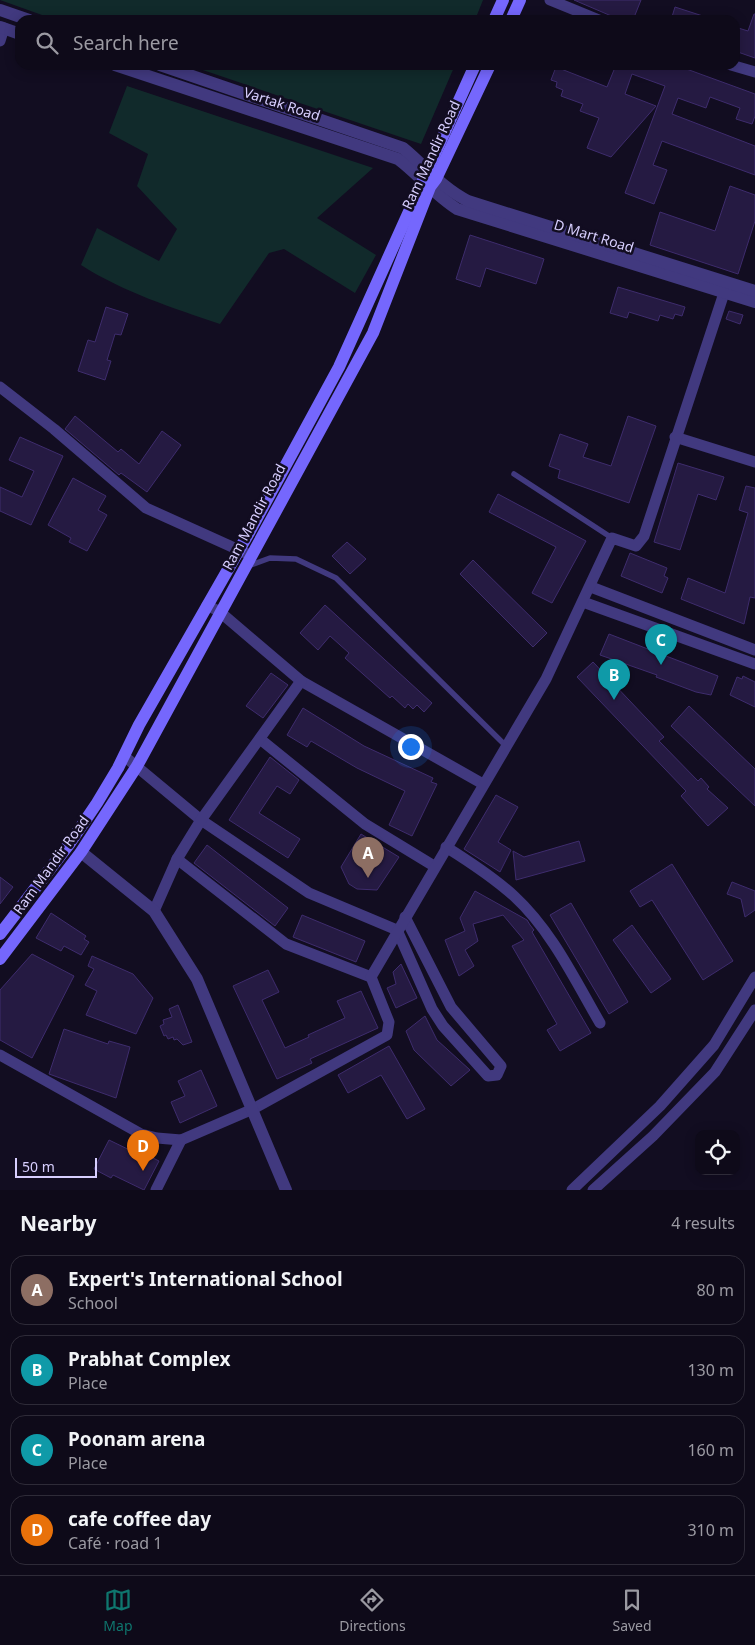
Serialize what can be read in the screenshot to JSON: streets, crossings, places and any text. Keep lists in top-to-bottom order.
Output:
{
  "streets": {
    "main road": ["Ram Mandir Road"],
    "street": ["Vartak Road", "D Mart Road"]
  },
  "crossings": [
    ["Vartak Road", "Ram Mandir Road"],
    ["Vartak Road", "D Mart Road"],
    ["Ram Mandir Road", "D Mart Road"]
  ],
  "scale_bar": "50 m",
  "page": {
    "search": "Search here",
    "pins": [
      "C",
      "B",
      "A",
      "D"
    ],
    "scale": "50 m",
    "heading": ["Nearby", "4 results"],
    "list": [
      {
        "mark": "A",
        "name": "Expert's International School",
        "note": "School",
        "value": "80 m"
      },
      {
        "mark": "B",
        "name": "Prabhat Complex",
        "note": "Place",
        "value": "130 m"
      },
      {
        "mark": "C",
        "name": "Poonam arena",
        "note": "Place",
        "value": "160 m"
      },
      {
        "mark": "D",
        "name": "cafe coffee day",
        "note": "Café · road 1",
        "value": "310 m"
      }
    ],
    "nav": ["Map", "Directions", "Saved"]
  }
}
